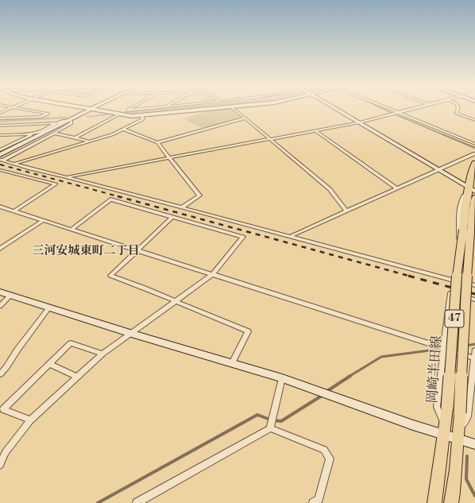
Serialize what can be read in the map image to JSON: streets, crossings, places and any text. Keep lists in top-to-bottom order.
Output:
{
  "streets": {
    "main road": ["47", "岡崎半田線"]
  },
  "districts": ["三河安城東町二丁目"]
}
